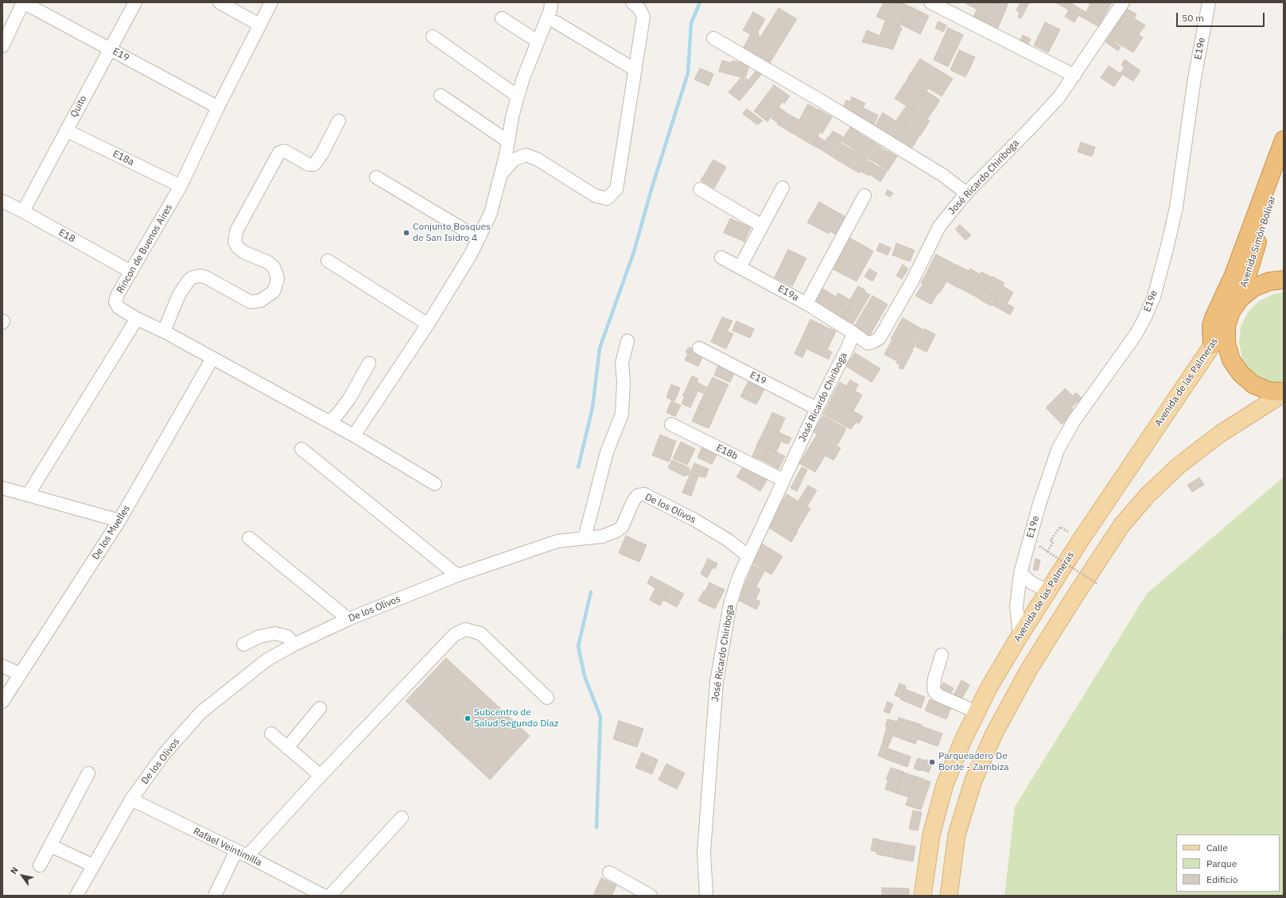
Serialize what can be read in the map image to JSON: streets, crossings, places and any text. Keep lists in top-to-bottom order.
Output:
{
  "streets": {
    "highway": ["Avenida Simón Bolívar"],
    "main road": ["Avenida de las Palmeras"],
    "street": [
      "E19e",
      "E19",
      "Quito",
      "E18a",
      "José Ricardo Chiriboga",
      "E18",
      "Rincon de Buenos Aires",
      "E19a",
      "E18b",
      "De los Olivos",
      "De los Muelles",
      "Rafael Veintimilla"
    ]
  },
  "crossings": [
    ["E19e", "Avenida de las Palmeras"],
    ["E19", "Quito"],
    ["E19", "José Ricardo Chiriboga"],
    ["E19", "Rincon de Buenos Aires"],
    ["Quito", "E18a"],
    ["Quito", "E18"],
    ["E18a", "Rincon de Buenos Aires"],
    ["José Ricardo Chiriboga", "E19a"],
    ["José Ricardo Chiriboga", "E18b"],
    ["José Ricardo Chiriboga", "De los Olivos"],
    ["E18", "Rincon de Buenos Aires"],
    ["Rincon de Buenos Aires", "De los Muelles"],
    ["De los Olivos", "Rafael Veintimilla"]
  ],
  "places": ["Conjunto Bosques de San Isidro 4", "Subcentro de Salud Segundo Díaz", "Parqueadero De Borde - Zambiza"],
  "legend": ["Calle", "Parque", "Edificio"],
  "scale_bar": "50 m",
  "north": "top left"
}
